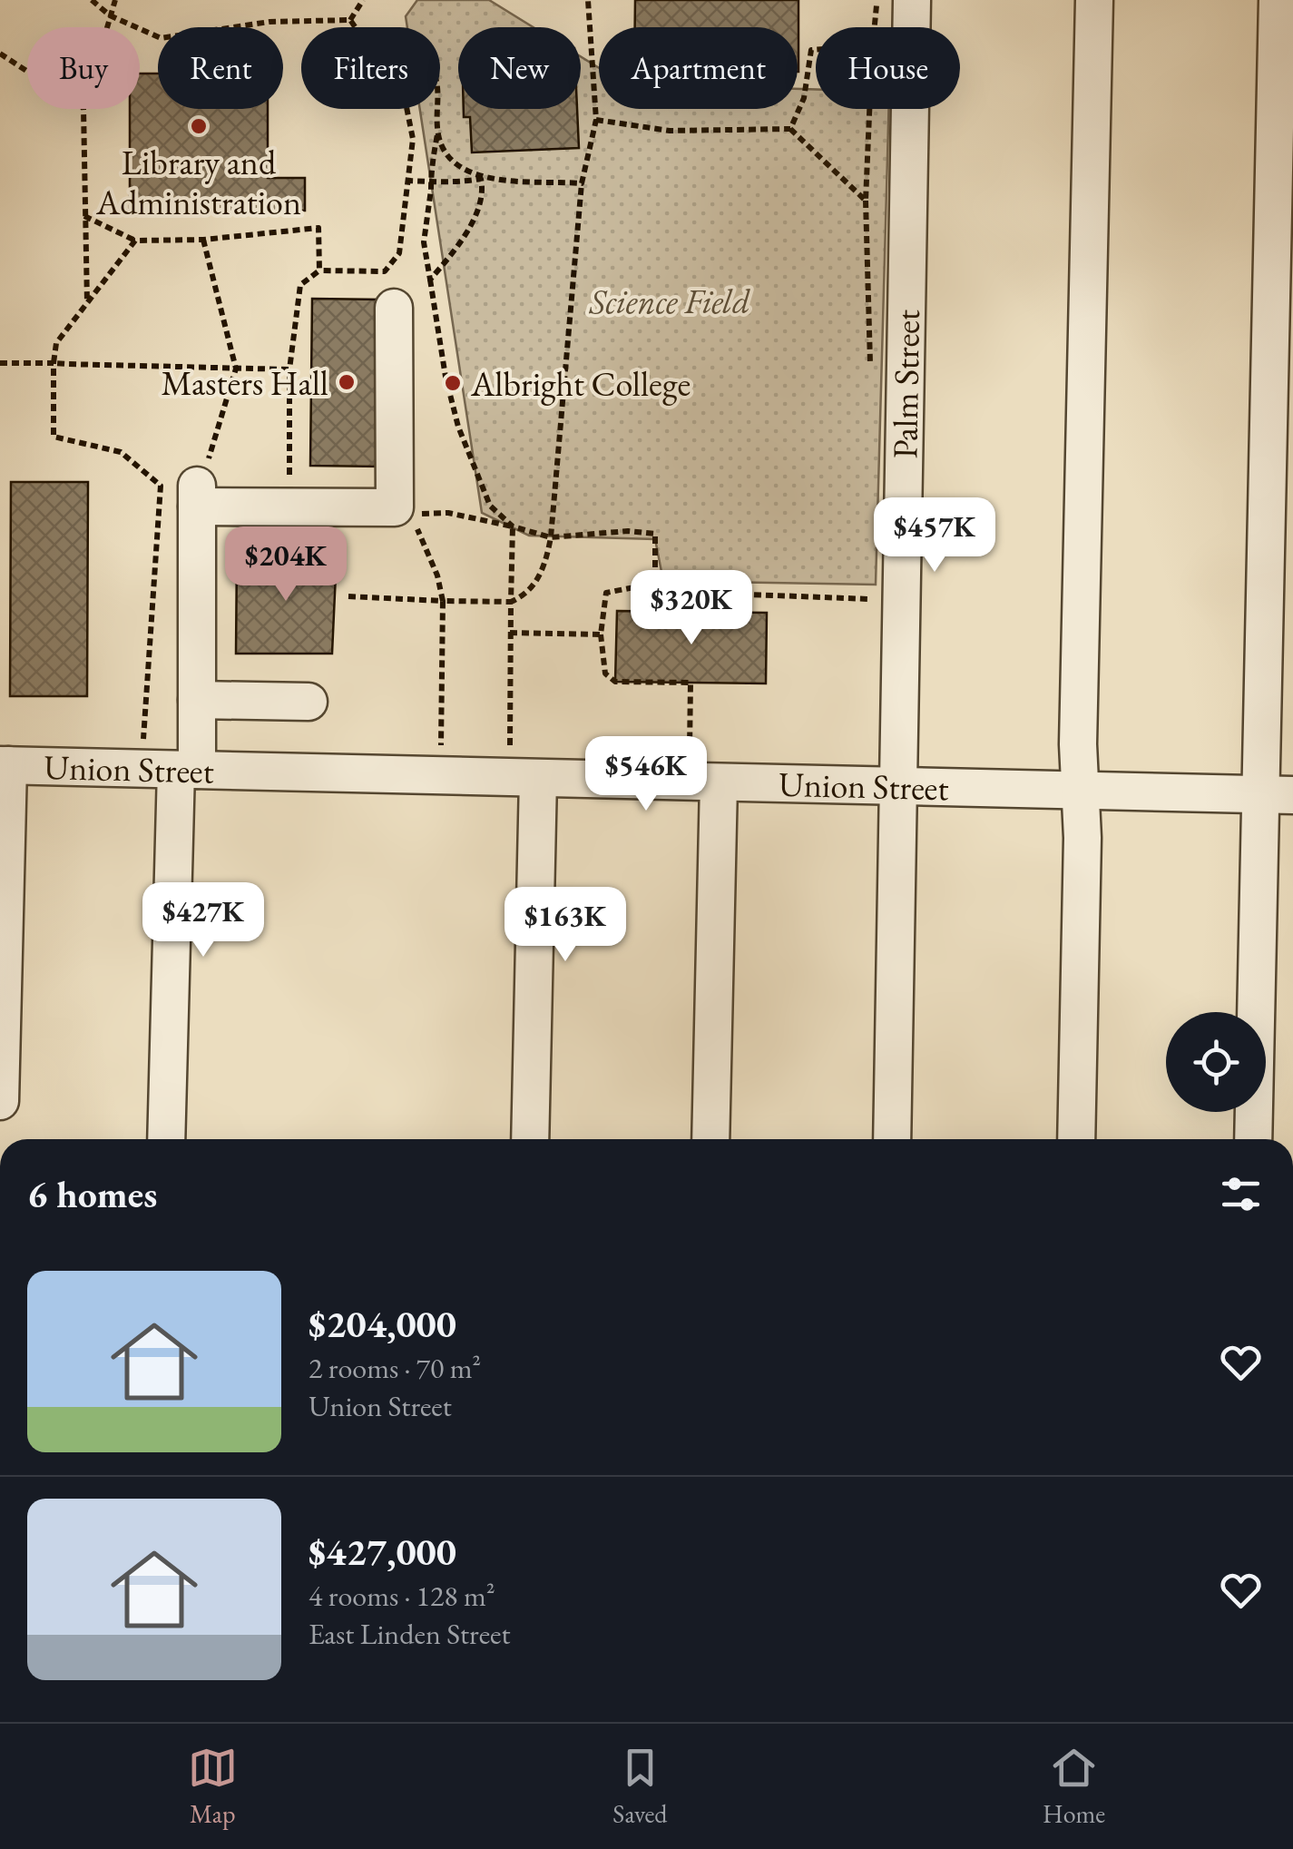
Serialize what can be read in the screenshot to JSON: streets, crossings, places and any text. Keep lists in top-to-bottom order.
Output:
{
  "streets": {
    "street": ["Palm Street", "Union Street"]
  },
  "crossings": [
    ["Palm Street", "Union Street"]
  ],
  "parks": ["Science Field"],
  "places": ["Library and Administration", "Masters Hall", "Albright College"],
  "page": {
    "chip": [
      "Buy",
      "Rent",
      "Filters",
      "New",
      "Apartment",
      "House"
    ],
    "price": [
      "$457K",
      "$204K",
      "$320K",
      "$546K",
      "$427K",
      "$163K"
    ],
    "heading": "6 homes",
    "list": [
      {
        "name": "$204,000",
        "note": "2 rooms · 70 m² · Union Street"
      },
      {
        "name": "$427,000",
        "note": "4 rooms · 128 m² · East Linden Street"
      }
    ],
    "tabs": ["Map", "Saved", "Home"]
  }
}
